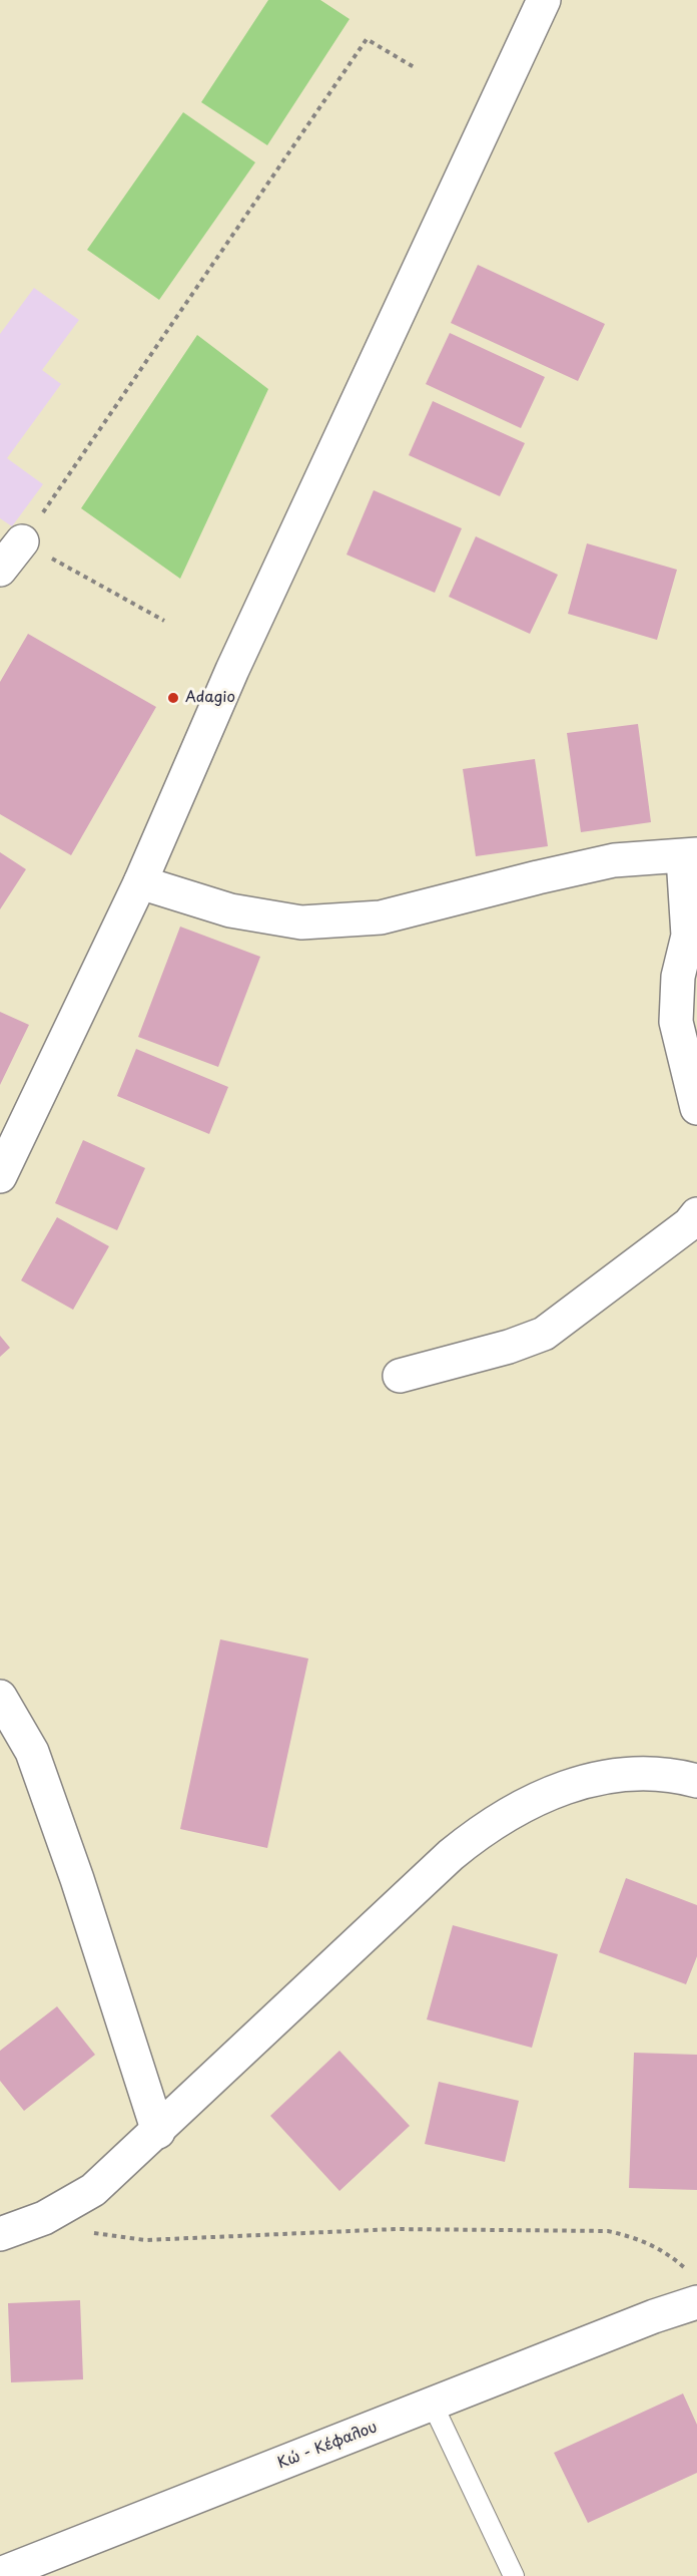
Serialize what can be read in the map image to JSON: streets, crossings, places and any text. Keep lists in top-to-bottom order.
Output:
{
  "streets": {
    "street": ["Κώ - Κέφαλου"]
  },
  "places": ["Adagio"]
}
